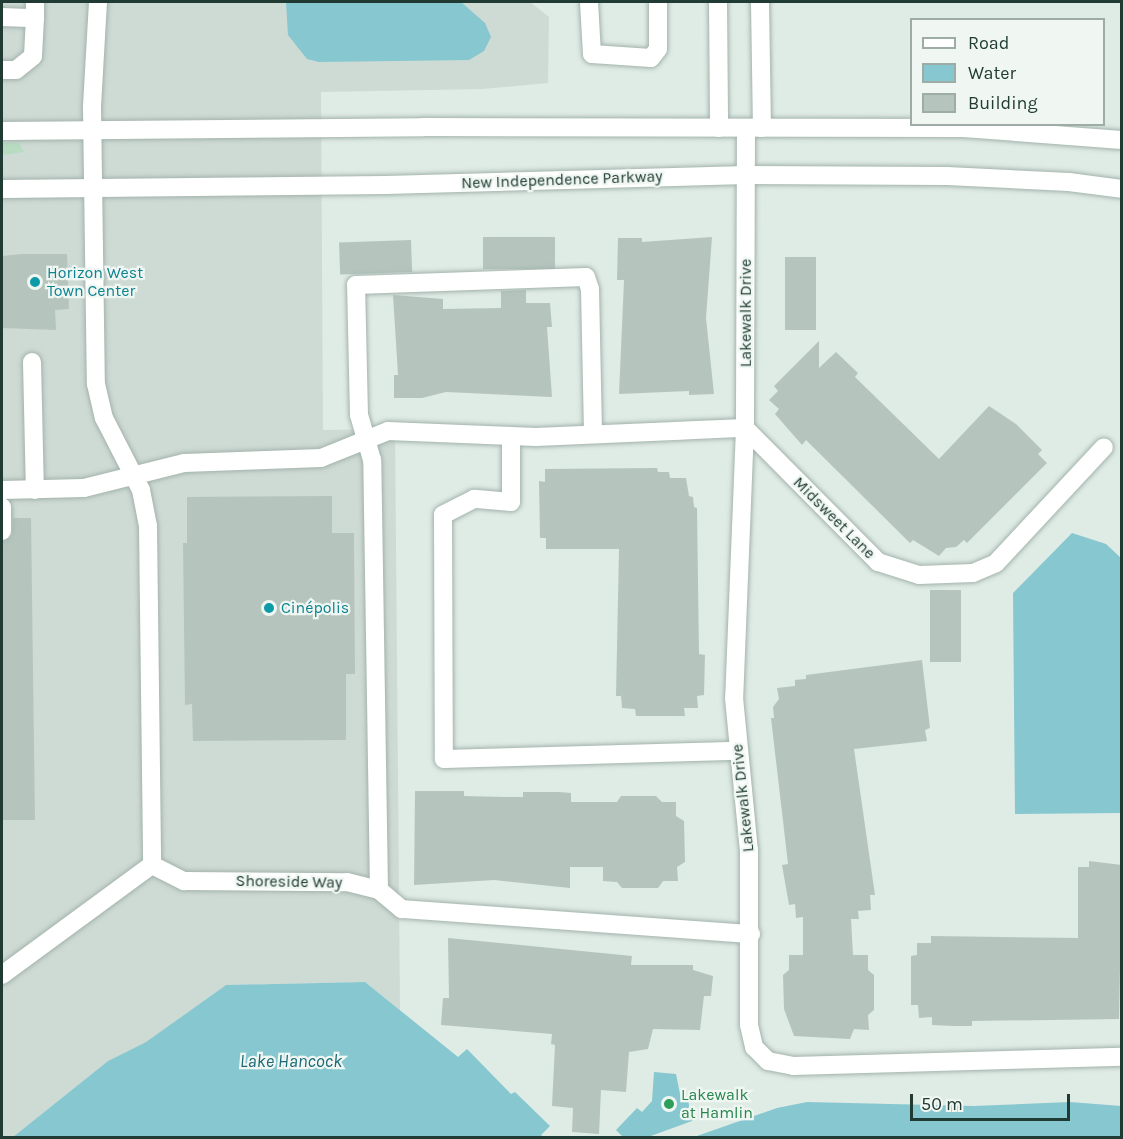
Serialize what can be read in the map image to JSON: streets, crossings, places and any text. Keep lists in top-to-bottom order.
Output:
{
  "streets": {
    "street": [
      "New Independence Parkway",
      "Lakewalk Drive",
      "Midsweet Lane",
      "Shoreside Way"
    ]
  },
  "crossings": [
    ["New Independence Parkway", "Lakewalk Drive"],
    ["Lakewalk Drive", "Midsweet Lane"],
    ["Lakewalk Drive", "Shoreside Way"]
  ],
  "water": ["Lake Hancock"],
  "places": ["Horizon West Town Center", "Cinépolis", "Lakewalk at Hamlin"],
  "legend": ["Road", "Water", "Building"],
  "scale_bar": "50 m"
}
